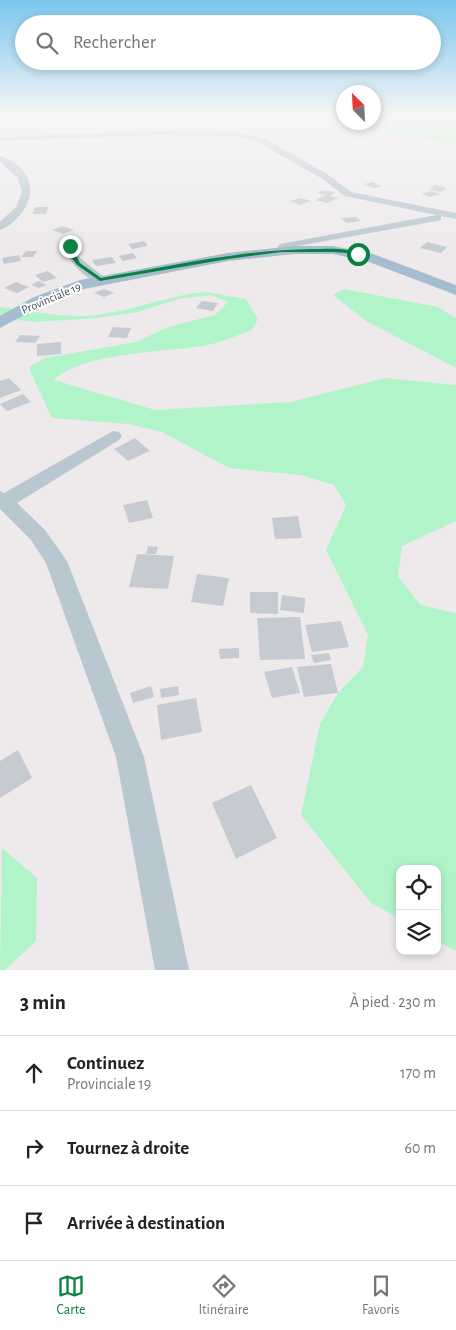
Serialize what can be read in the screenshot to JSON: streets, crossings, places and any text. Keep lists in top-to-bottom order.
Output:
{
  "streets": {
    "main road": ["Provinciale 19"]
  },
  "north": "top left",
  "page": {
    "search": "Rechercher",
    "heading": ["3 min", "À pied · 230 m"],
    "list": [
      ["Continuez", "Provinciale 19", "170 m"],
      ["Tournez à droite", "60 m"],
      "Arrivée à destination"
    ],
    "nav": ["Carte", "Itinéraire", "Favoris"]
  }
}
